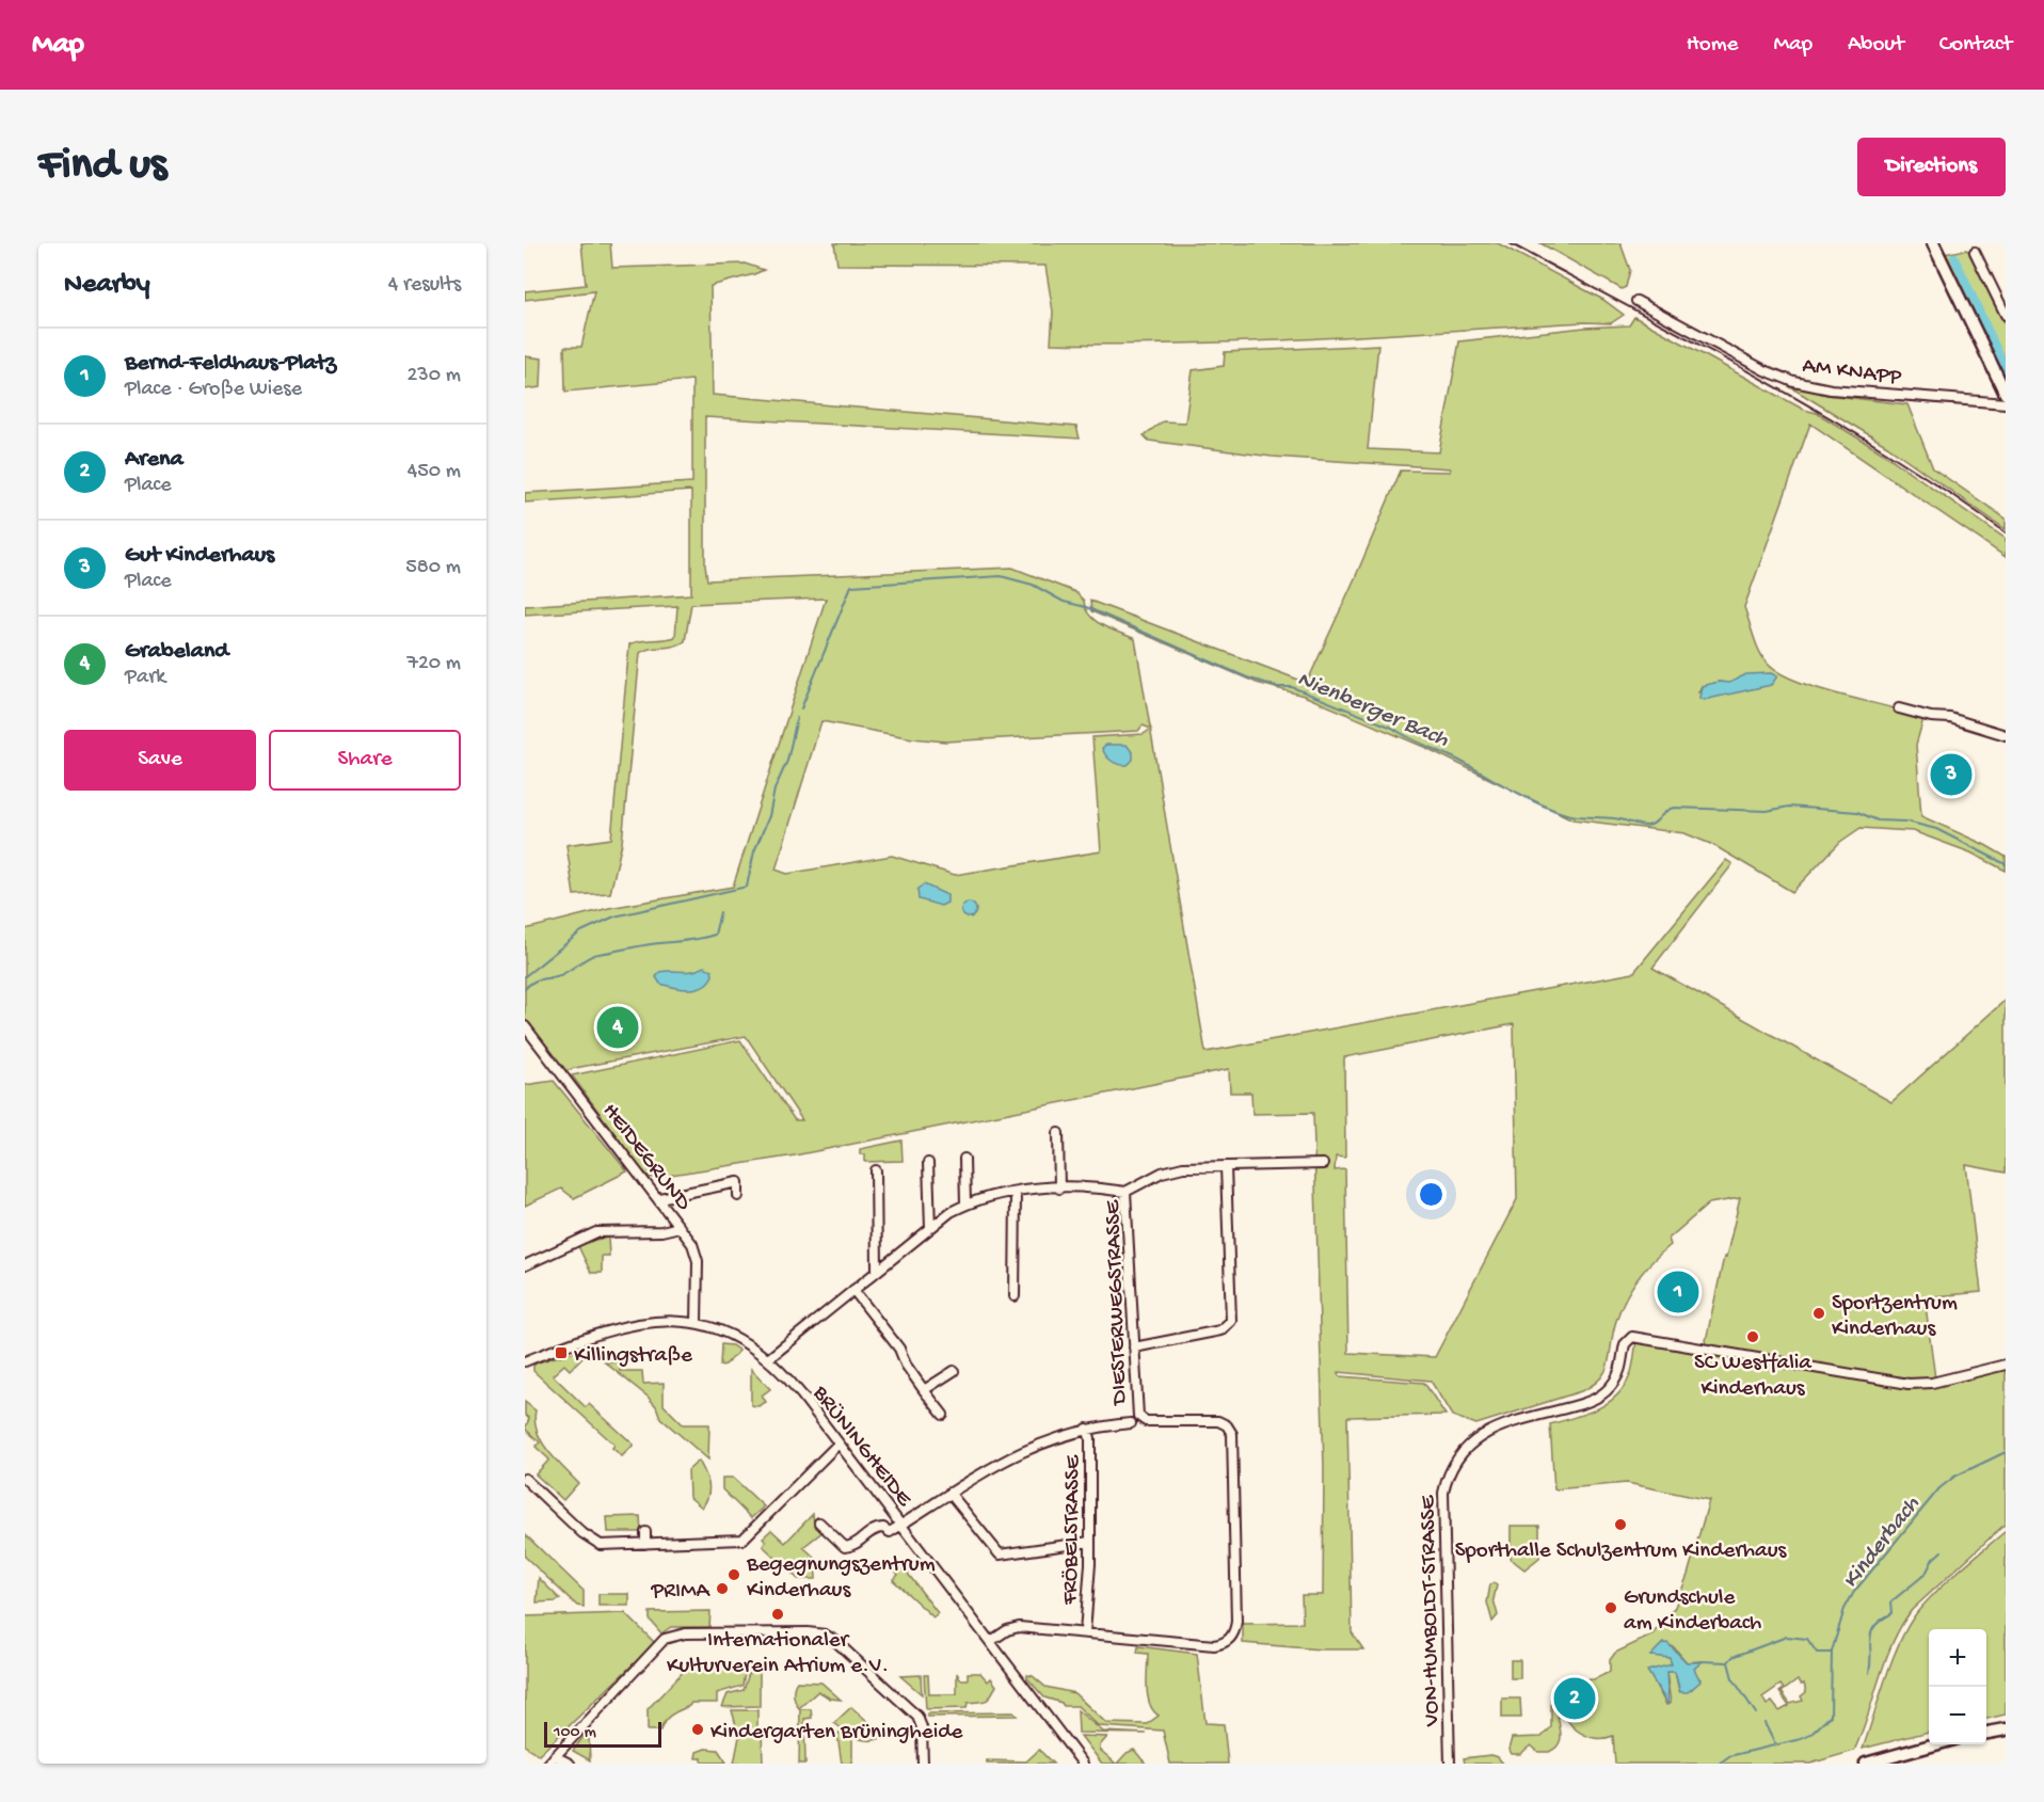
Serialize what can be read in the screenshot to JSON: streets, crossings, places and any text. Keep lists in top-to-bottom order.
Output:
{
  "streets": {
    "street": [
      "AM KNAPP",
      "HEIDEGRUND",
      "DIESTERWEGSTRASSE",
      "BRÜNINGHEIDE",
      "FRÖBELSTRASSE",
      "VON-HUMBOLDT-STRASSE"
    ]
  },
  "crossings": [
    ["HEIDEGRUND", "BRÜNINGHEIDE"],
    ["DIESTERWEGSTRASSE", "FRÖBELSTRASSE"]
  ],
  "water": ["Nienberger Bach", "Kinderbach"],
  "places": {
    "other": [
      "Sportzentrum Kinderhaus",
      "SC Westfalia Kinderhaus",
      "Sporthalle Schulzentrum Kinderhaus",
      "Begegnungszentrum Kinderhaus",
      "PRIMA",
      "Grundschule am Kinderbach",
      "Internationaler Kulturverein Atrium e.V.",
      "Kindergarten Brüningheide"
    ],
    "transit": ["Killingstraße"]
  },
  "scale_bar": "100 m",
  "page": {
    "header": "Map",
    "nav": [
      "Home",
      "Map",
      "About",
      "Contact"
    ],
    "buttons": [
      "Directions",
      ["Save", "Share"]
    ],
    "title": "Find us",
    "heading": ["Nearby", "4 results"],
    "list": [
      {
        "mark": "1",
        "name": "Bernd-Feldhaus-Platz",
        "note": "Place · Große Wiese",
        "value": "230 m"
      },
      {
        "mark": "2",
        "name": "Arena",
        "note": "Place",
        "value": "450 m"
      },
      {
        "mark": "3",
        "name": "Gut Kinderhaus",
        "note": "Place",
        "value": "580 m"
      },
      {
        "mark": "4",
        "name": "Grabeland",
        "note": "Park",
        "value": "720 m"
      }
    ],
    "pins": [
      "3",
      "4",
      "1",
      "2"
    ],
    "map_buttons": ["+", "−"],
    "scale": "100 m"
  }
}
